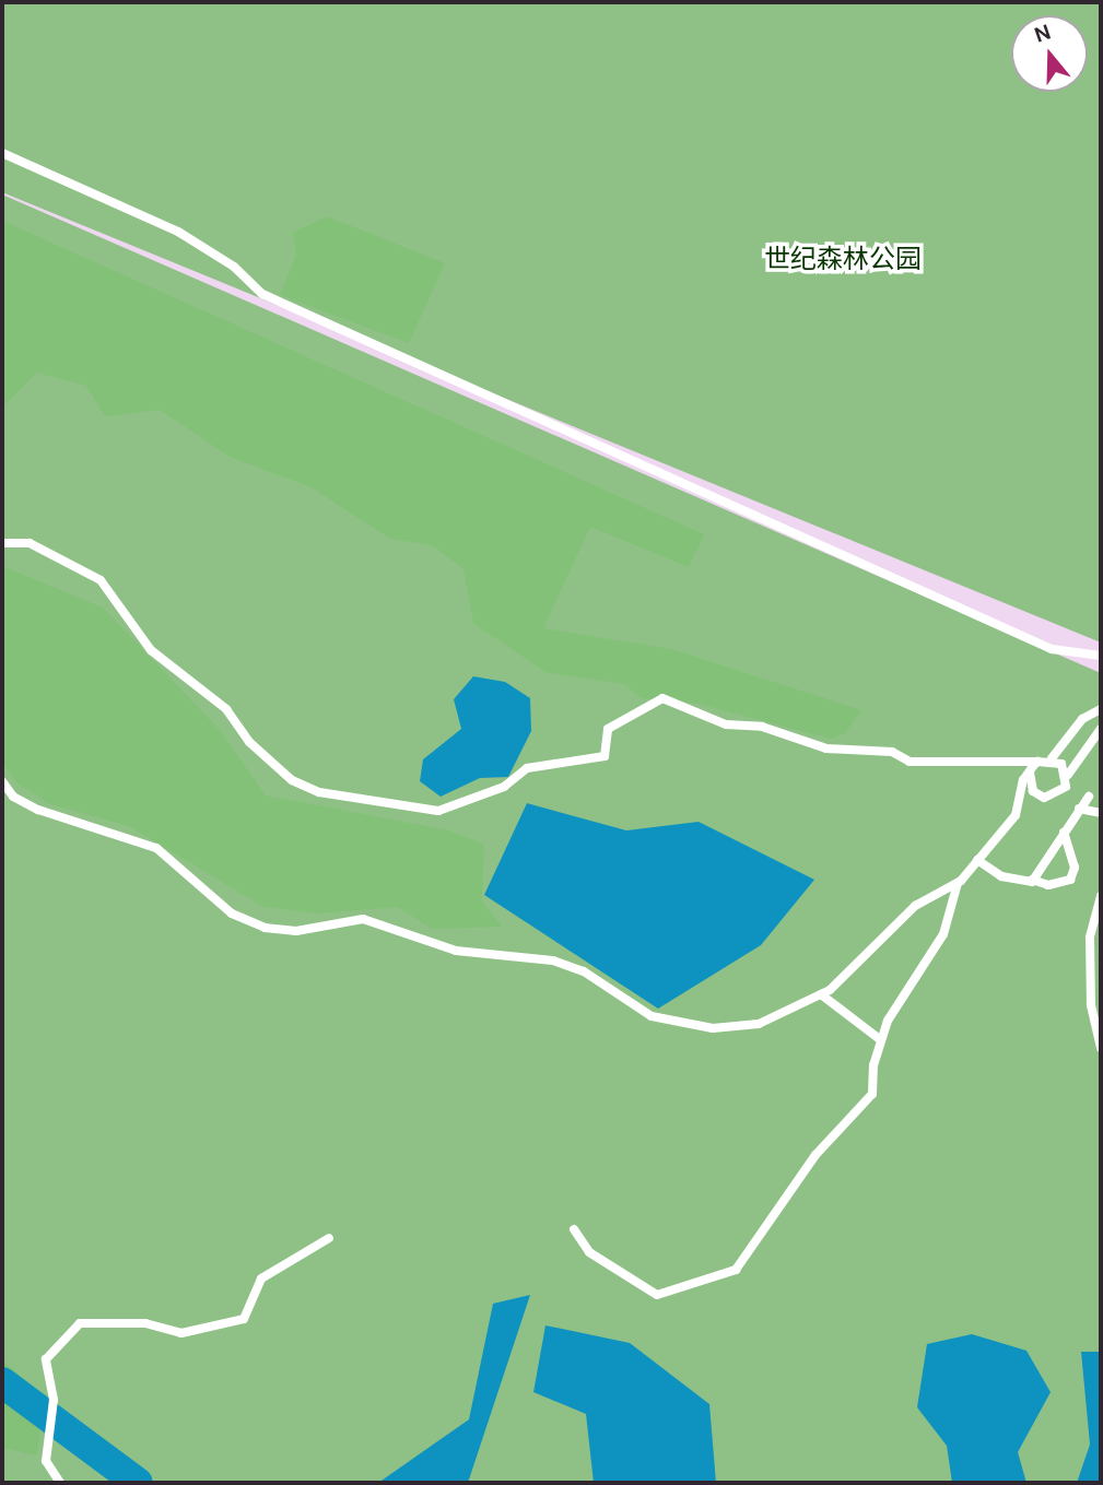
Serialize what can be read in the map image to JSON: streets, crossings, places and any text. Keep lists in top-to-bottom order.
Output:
{
  "parks": ["世纪森林公园"],
  "north": "top"
}
